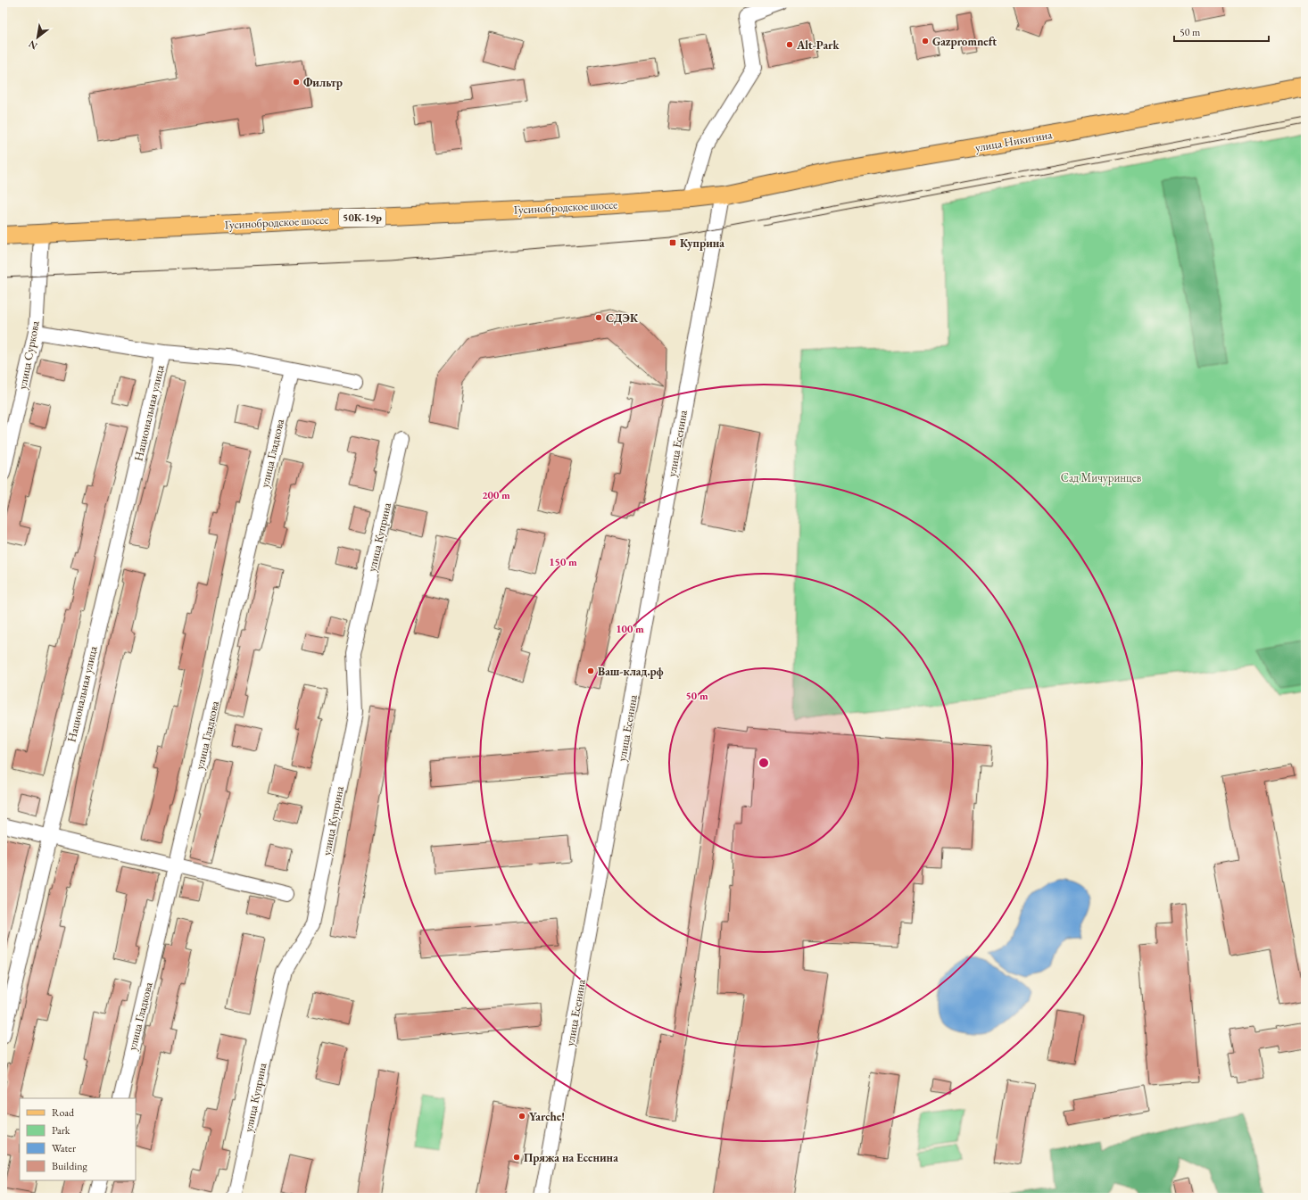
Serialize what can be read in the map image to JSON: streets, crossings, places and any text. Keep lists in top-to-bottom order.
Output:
{
  "streets": {
    "main road": ["улица Никитина", "Гусинобродское шоссе", "50К-19р"],
    "street": [
      "улица Суркова",
      "Национальная улица",
      "улица Есенина",
      "улица Гладкова",
      "улица Куприна"
    ]
  },
  "crossings": [
    ["улица Никитина", "Гусинобродское шоссе"],
    ["улица Никитина", "улица Есенина"],
    ["Гусинобродское шоссе", "улица Суркова"],
    ["Гусинобродское шоссе", "улица Есенина"]
  ],
  "parks": ["Сад Мичуринцев"],
  "places": {
    "other": [
      "Gazpromneft",
      "Alt-Park",
      "Фильтр",
      "СДЭК",
      "Ваш-клад.рф",
      "Yarche!",
      "Пряжа на Есенина"
    ],
    "transit": ["Куприна"]
  },
  "legend": [
    "Road",
    "Park",
    "Water",
    "Building"
  ],
  "scale_bar": "50 m",
  "north": "bottom left",
  "rings": [
    "200 m",
    "150 m",
    "100 m",
    "50 m"
  ]
}
